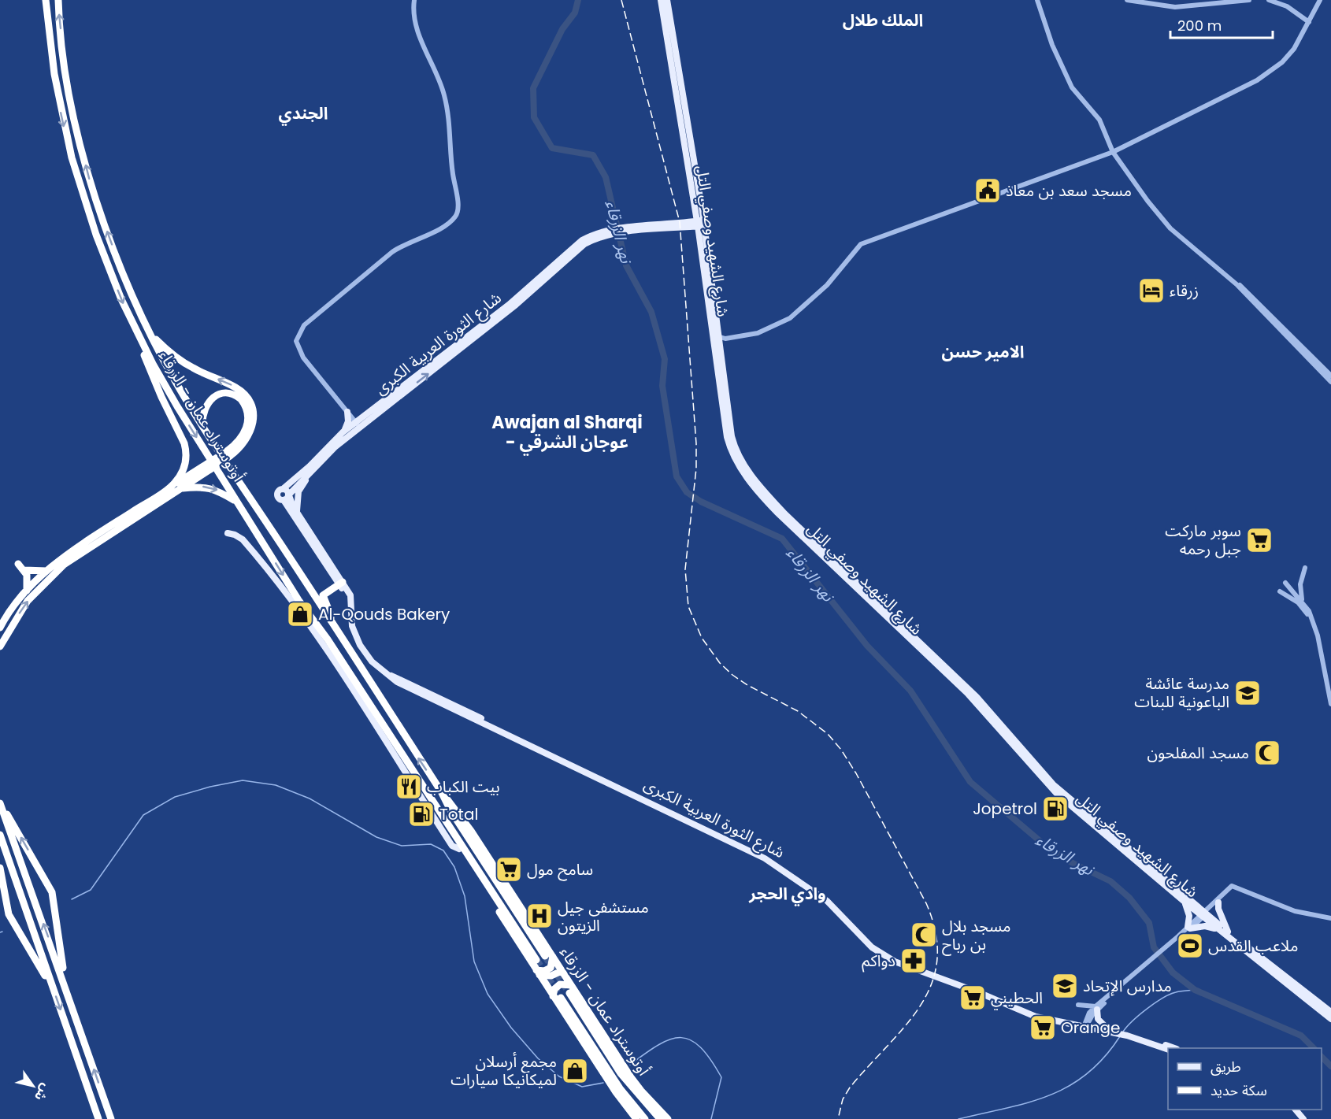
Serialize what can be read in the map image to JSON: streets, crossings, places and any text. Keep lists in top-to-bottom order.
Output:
{
  "streets": {
    "highway": ["أوتوستراد عمان - الزرقاء"],
    "main road": ["شارع الشهيد وصفي التل", "شارع الثورة العربية الكبرى"]
  },
  "districts": [
    "الملك طلال",
    "الجندي",
    "الامير حسن",
    "Awajan al Sharqi - عوجان الشرقي",
    "وادي الحجر"
  ],
  "water": ["نهر الزرقاء"],
  "places": {
    "public building": ["مسجد سعد بن معاذ"],
    "hotel": ["زرقاء"],
    "supermarket": [
      "سوبر ماركت جبل رحمه",
      "سامح مول",
      "الحطيني",
      "Orange"
    ],
    "shop": ["Al-Qouds Bakery", "مجمع أرسلان لميكانيكا سيارات"],
    "school or university": ["مدرسة عائشة الباعونية للبنات", "مدارس الإتحاد"],
    "mosque": ["مسجد المفلحون", "مسجد بلال بن رباح"],
    "restaurant": ["بيت الكباب"],
    "fuel station": ["Jopetrol", "Total"],
    "hospital": ["مستشفى جيل الزيتون"],
    "sports": ["ملاعب القدس"],
    "pharmacy": ["دواكم"]
  },
  "legend": ["طريق", "سكة حديد"],
  "scale_bar": "200 m",
  "north": "bottom right"
}
